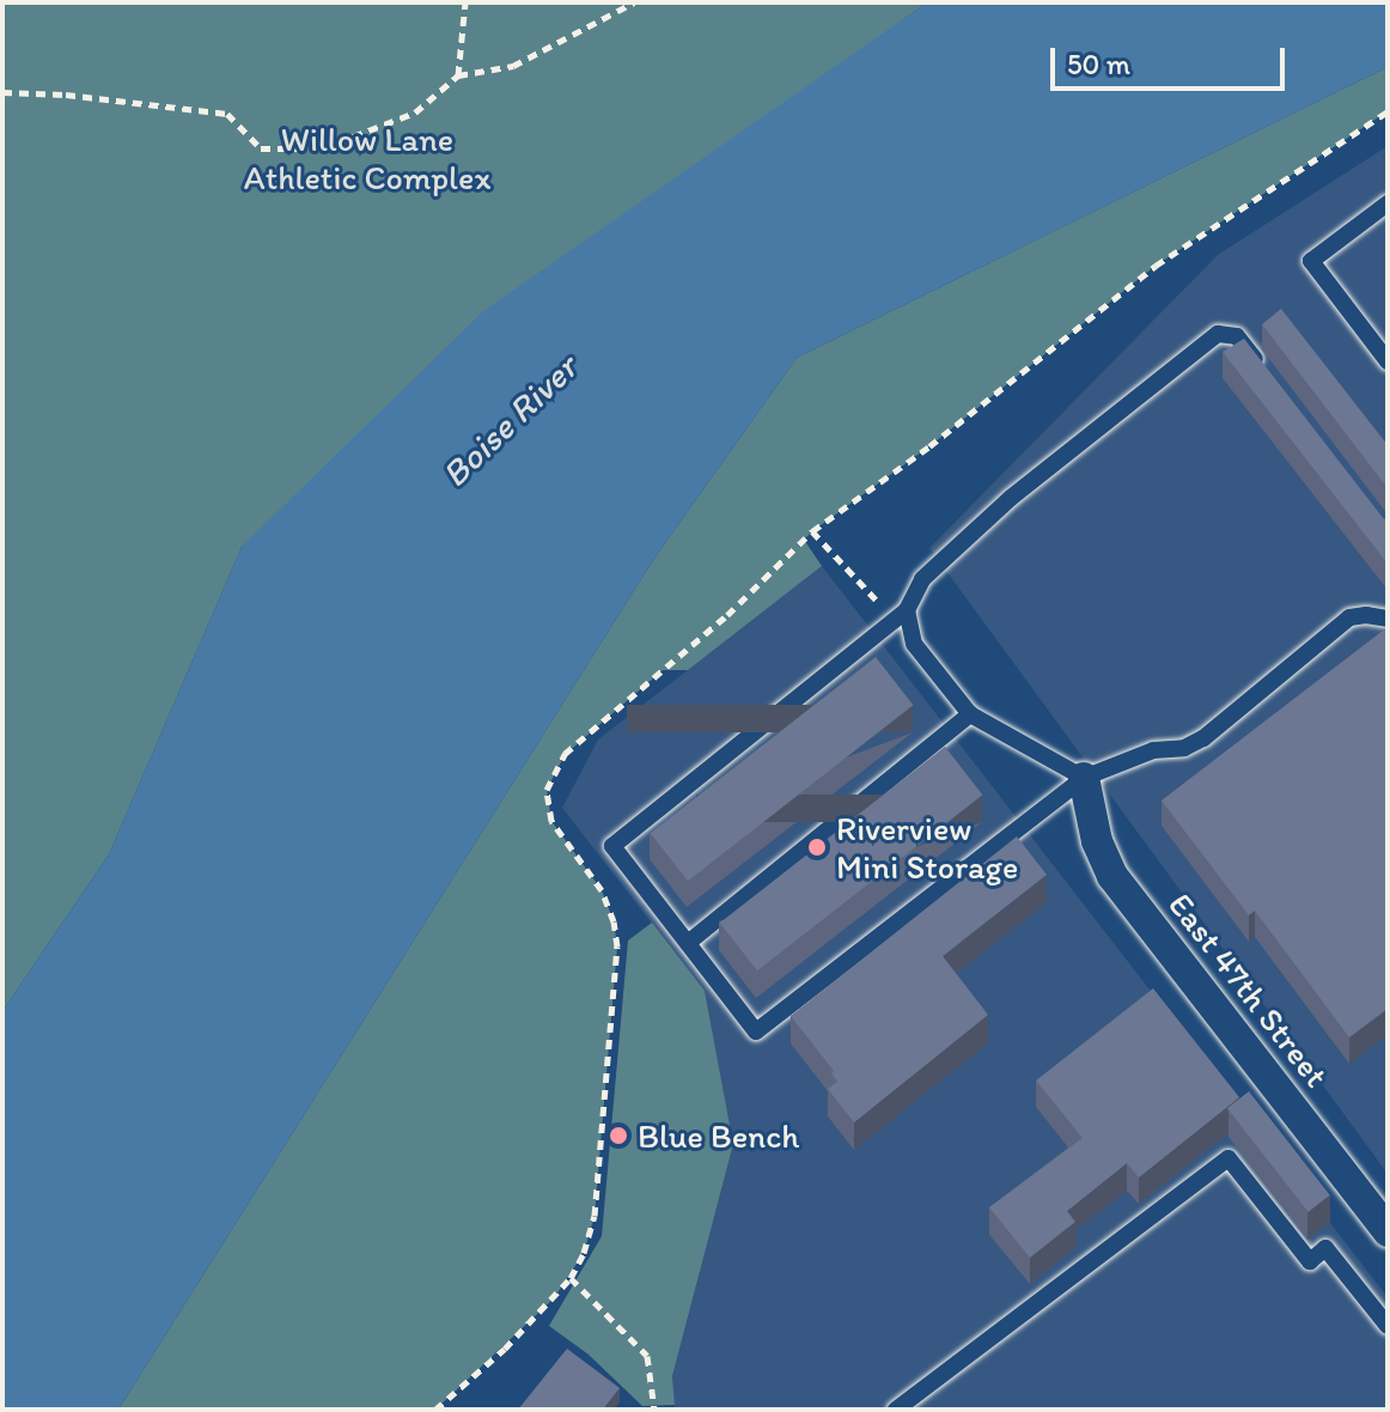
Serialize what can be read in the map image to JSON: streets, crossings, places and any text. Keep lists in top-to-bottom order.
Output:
{
  "streets": {
    "street": ["East 47th Street"]
  },
  "water": ["Boise River"],
  "parks": ["Willow Lane Athletic Complex"],
  "places": ["Riverview Mini Storage", "Blue Bench"],
  "scale_bar": "50 m"
}
